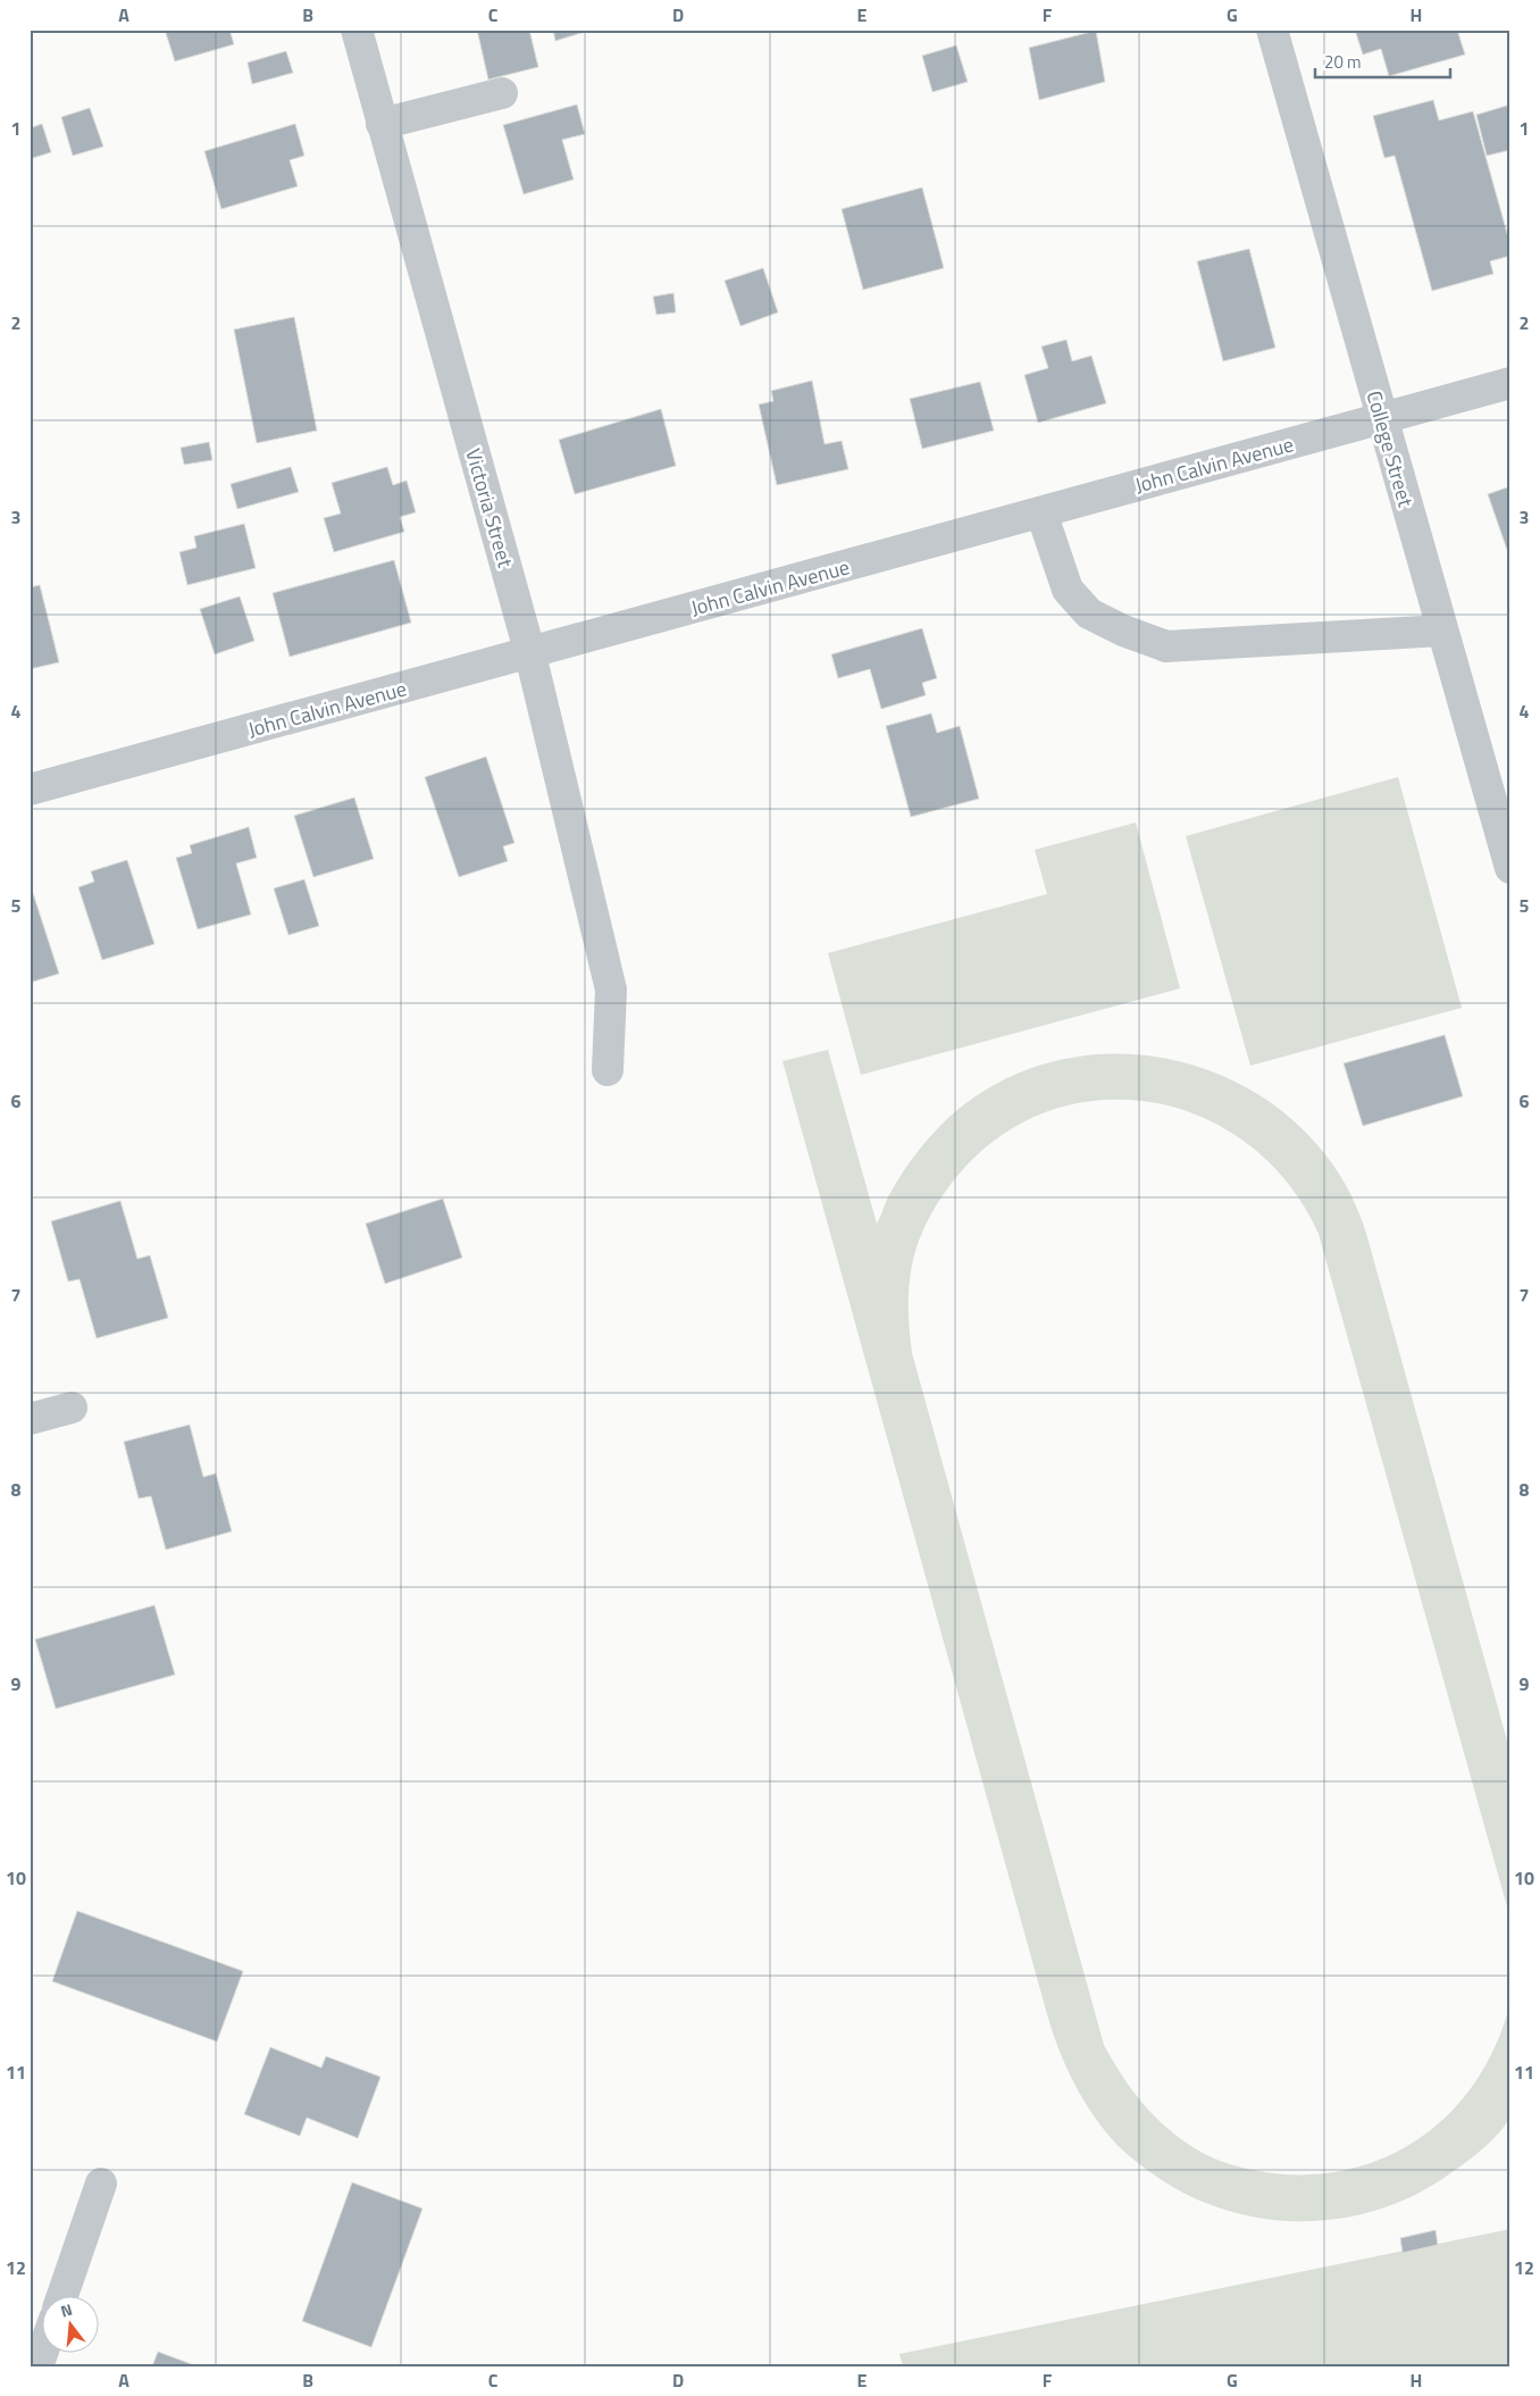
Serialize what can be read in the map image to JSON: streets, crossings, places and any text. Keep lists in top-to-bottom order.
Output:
{
  "streets": {
    "street": ["College Street", "John Calvin Avenue", "Victoria Street"]
  },
  "crossings": [
    ["College Street", "John Calvin Avenue"],
    ["John Calvin Avenue", "Victoria Street"]
  ],
  "scale_bar": "20 m",
  "north": "top",
  "grid": {
    "columns": [
      "A",
      "B",
      "C",
      "D",
      "E",
      "F",
      "G",
      "H"
    ],
    "rows": [
      "1",
      "2",
      "3",
      "4",
      "5",
      "6",
      "7",
      "8",
      "9",
      "10",
      "11",
      "12"
    ]
  }
}
